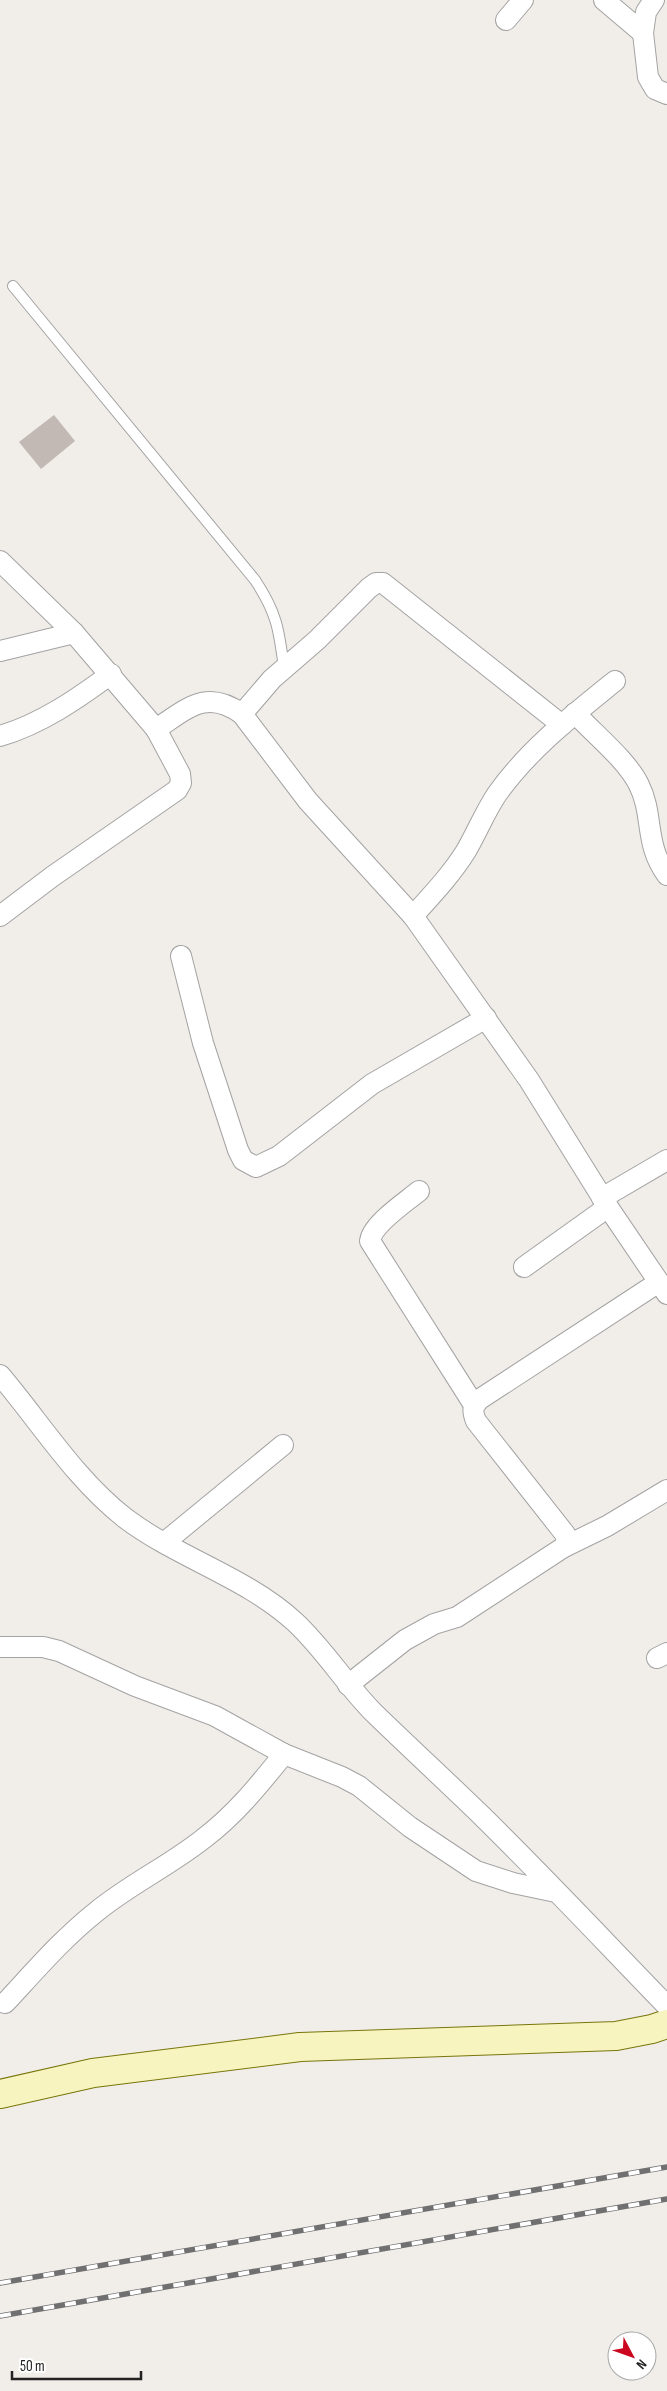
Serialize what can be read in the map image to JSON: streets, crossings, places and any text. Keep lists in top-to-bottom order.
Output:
{
  "scale_bar": "50 m",
  "north": "bottom right"
}
